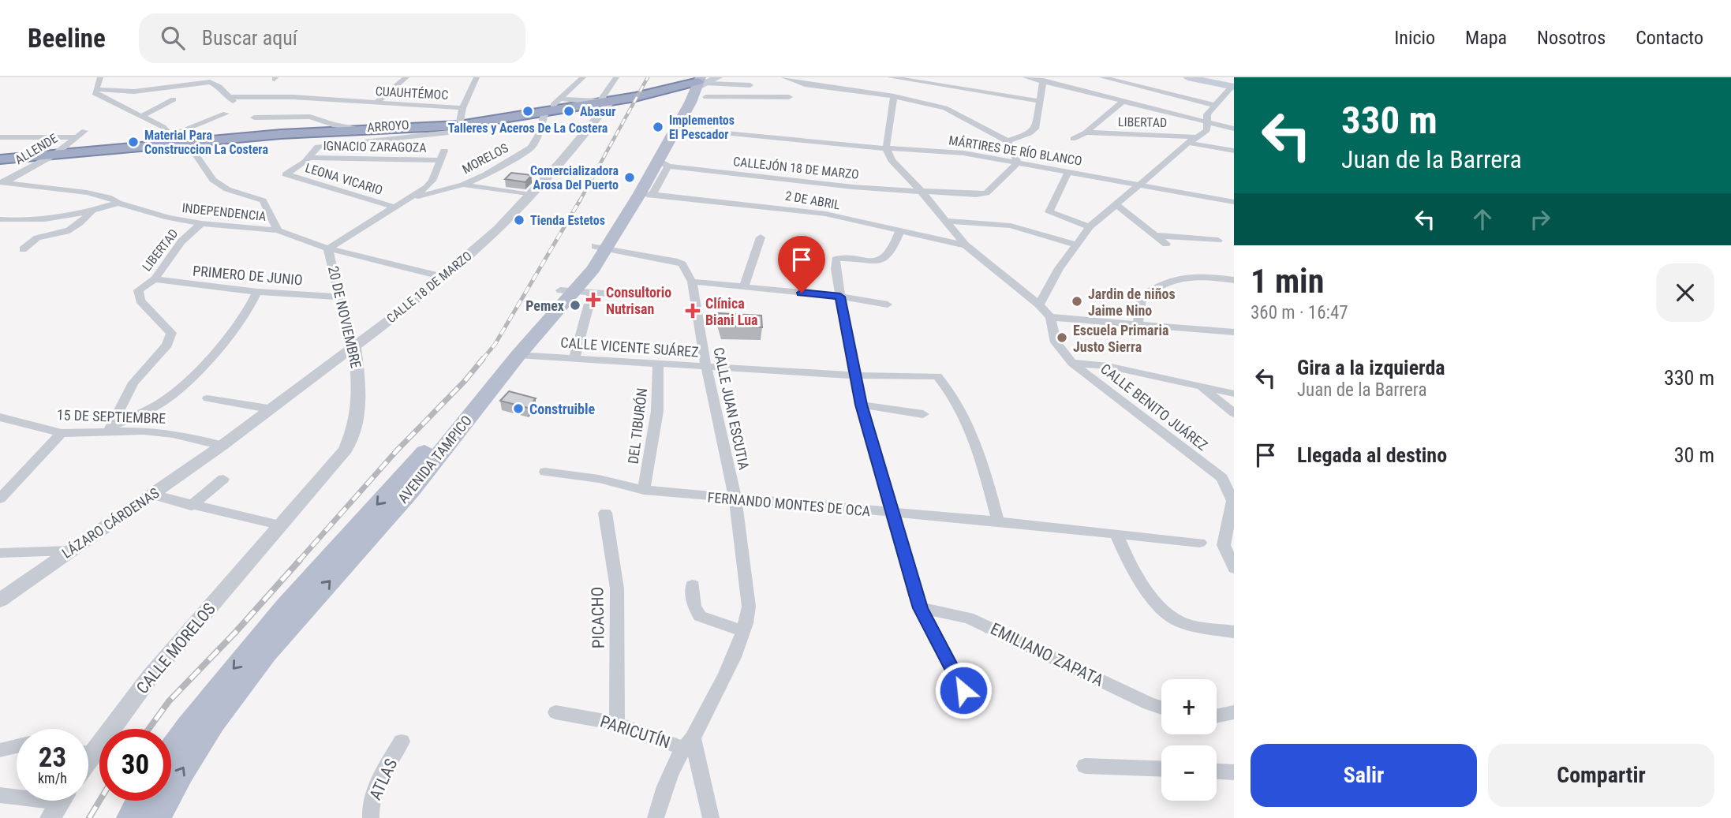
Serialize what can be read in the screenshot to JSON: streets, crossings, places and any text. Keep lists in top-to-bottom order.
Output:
{
  "streets": {
    "main road": ["AVENIDA TAMPICO"],
    "street": [
      "CUAUHTÉMOC",
      "LIBERTAD",
      "ARROYO",
      "IGNACIO ZARAGOZA",
      "ALLENDE",
      "MÁRTIRES DE RÍO BLANCO",
      "MORELOS",
      "CALLEJÓN 18 DE MARZO",
      "LEONA VICARIO",
      "2 DE ABRIL",
      "INDEPENDENCIA",
      "PRIMERO DE JUNIO",
      "CALLE 18 DE MARZO",
      "20 DE NOVIEMBRE",
      "CALLE VICENTE SUÁREZ",
      "CALLE BENITO JUÁREZ",
      "CALLE JUAN ESCUTIA",
      "15 DE SEPTIEMBRE",
      "DEL TIBURÓN",
      "FERNANDO MONTES DE OCA",
      "LÁZARO CÁRDENAS",
      "PICACHO",
      "CALLE MORELOS",
      "EMILIANO ZAPATA",
      "PARICUTÍN",
      "ATLAS"
    ]
  },
  "crossings": [
    ["LIBERTAD", "INDEPENDENCIA"],
    ["LIBERTAD", "PRIMERO DE JUNIO"],
    ["LIBERTAD", "15 DE SEPTIEMBRE"],
    ["ARROYO", "IGNACIO ZARAGOZA"],
    ["ARROYO", "LEONA VICARIO"],
    ["ALLENDE", "INDEPENDENCIA"],
    ["CALLEJÓN 18 DE MARZO", "AVENIDA TAMPICO"],
    ["2 DE ABRIL", "AVENIDA TAMPICO"],
    ["INDEPENDENCIA", "CALLE 18 DE MARZO"],
    ["INDEPENDENCIA", "20 DE NOVIEMBRE"],
    ["PRIMERO DE JUNIO", "20 DE NOVIEMBRE"],
    ["CALLE 18 DE MARZO", "20 DE NOVIEMBRE"],
    ["CALLE 18 DE MARZO", "15 DE SEPTIEMBRE"],
    ["CALLE 18 DE MARZO", "LÁZARO CÁRDENAS"],
    ["20 DE NOVIEMBRE", "CALLE MORELOS"],
    ["CALLE VICENTE SUÁREZ", "CALLE JUAN ESCUTIA"],
    ["CALLE VICENTE SUÁREZ", "DEL TIBURÓN"],
    ["CALLE VICENTE SUÁREZ", "AVENIDA TAMPICO"],
    ["CALLE VICENTE SUÁREZ", "FERNANDO MONTES DE OCA"],
    ["CALLE JUAN ESCUTIA", "FERNANDO MONTES DE OCA"],
    ["CALLE JUAN ESCUTIA", "PARICUTÍN"],
    ["15 DE SEPTIEMBRE", "LÁZARO CÁRDENAS"],
    ["DEL TIBURÓN", "FERNANDO MONTES DE OCA"],
    ["PICACHO", "PARICUTÍN"]
  ],
  "places": {
    "other": [
      "Talleres y Aceros De La Costera",
      "Abasur",
      "Implementos El Pescador",
      "Material Para Construccion La Costera",
      "Comercializadora Arosa Del Puerto",
      "Tienda Estetos",
      "Jardin de niños Jaime Nino",
      "Pemex",
      "Escuela Primaria Justo Sierra",
      "Construible"
    ],
    "health": ["Consultorio Nutrisan", "Clínica Biani Lua"]
  },
  "page": {
    "header": "Beeline",
    "search": "Buscar aquí",
    "nav": [
      "Inicio",
      "Mapa",
      "Nosotros",
      "Contacto"
    ],
    "turn": ["330 m", "Juan de la Barrera"],
    "heading": ["1 min", "360 m · 16:47"],
    "list": [
      {
        "name": "Gira a la izquierda",
        "note": "Juan de la Barrera",
        "value": "330 m"
      },
      {
        "name": "Llegada al destino",
        "value": "30 m"
      }
    ],
    "map_buttons": ["+", "−"],
    "speed": "23 km/h",
    "limit": "30",
    "buttons": ["Salir", "Compartir"]
  }
}
